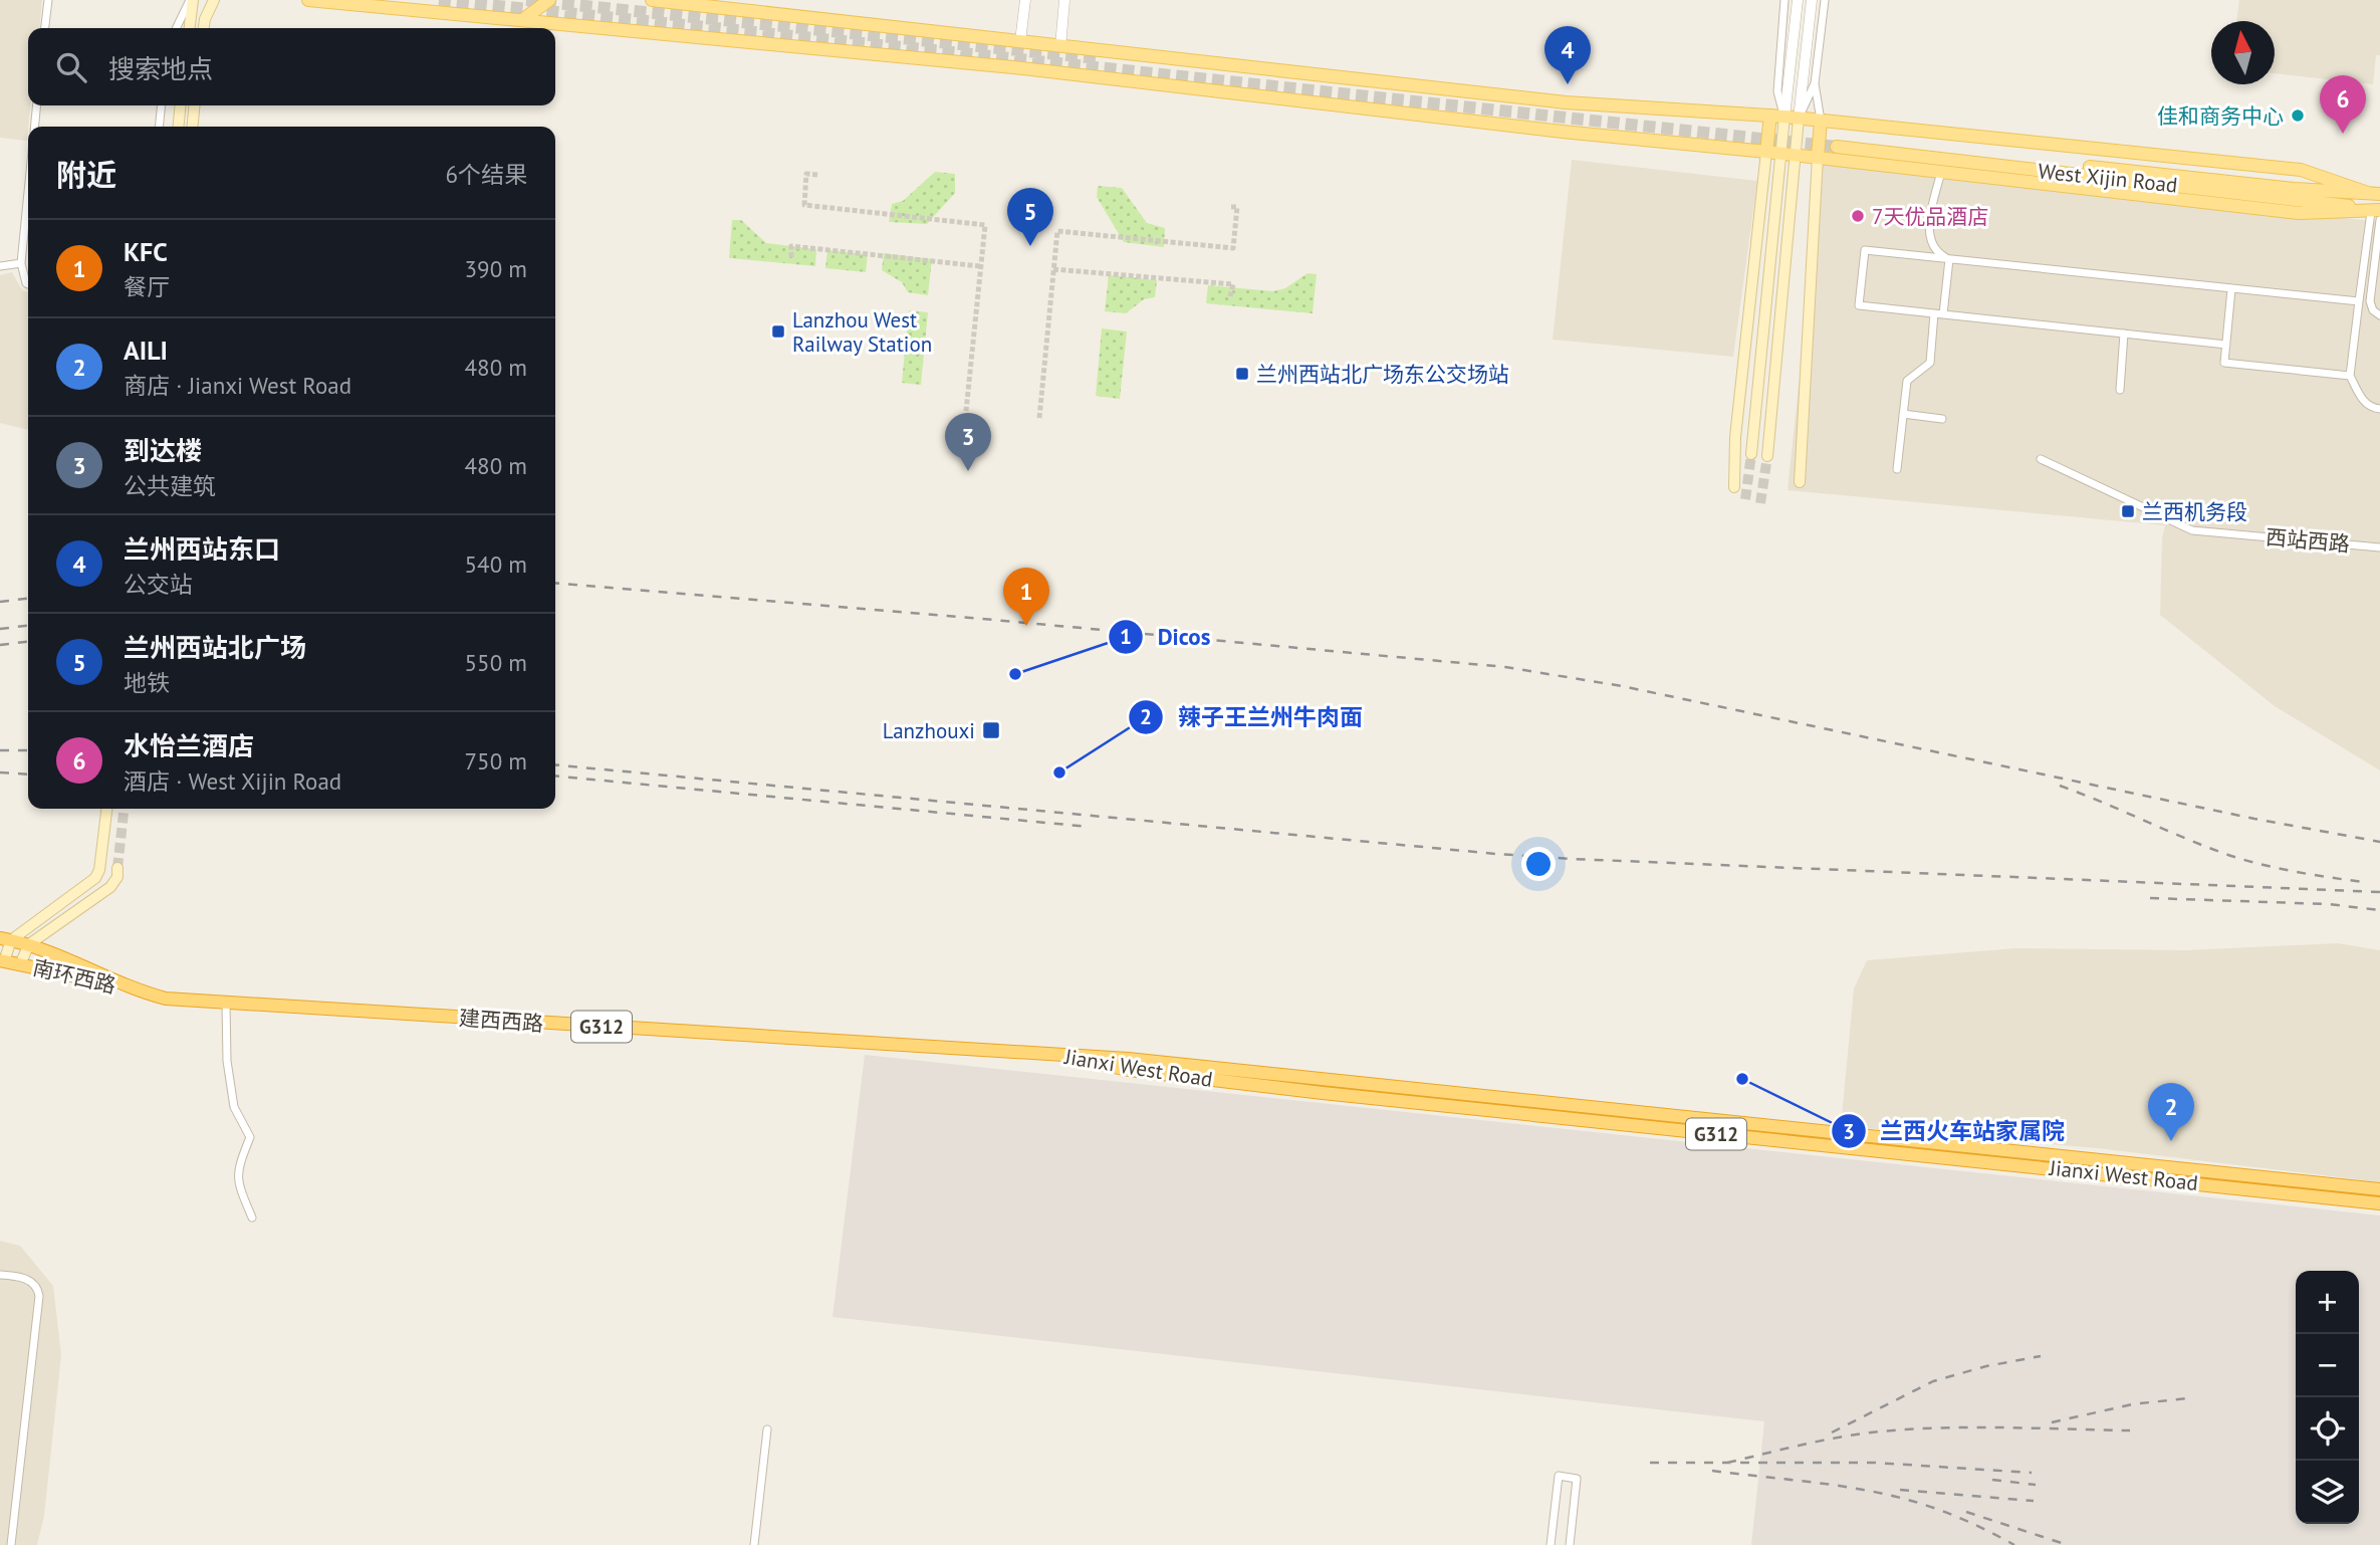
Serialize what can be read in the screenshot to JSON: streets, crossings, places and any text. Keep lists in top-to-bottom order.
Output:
{
  "streets": {
    "highway": [
      "南环西路",
      "建西西路",
      "G312",
      "Jianxi West Road"
    ],
    "main road": ["West Xijin Road"],
    "street": ["西站西路"]
  },
  "crossings": [
    ["南环西路", "建西西路"],
    ["建西西路", "Jianxi West Road"]
  ],
  "places": {
    "other": [
      "佳和商务中心",
      "7天优品酒店",
      "Dicos",
      "辣子王兰州牛肉面",
      "兰西火车站家属院"
    ],
    "transit": [
      "Lanzhou West Railway Station",
      "兰州西站北广场东公交场站",
      "兰西机务段",
      "Lanzhouxi"
    ]
  },
  "north": "top",
  "page": {
    "pins": [
      "4",
      "6",
      "5",
      "3",
      "1",
      "2"
    ],
    "search": "搜索地点",
    "heading": ["附近", "6个结果"],
    "list": [
      {
        "mark": "1",
        "name": "KFC",
        "note": "餐厅",
        "value": "390 m"
      },
      {
        "mark": "2",
        "name": "AILI",
        "note": "商店 · Jianxi West Road",
        "value": "480 m"
      },
      {
        "mark": "3",
        "name": "到达楼",
        "note": "公共建筑",
        "value": "480 m"
      },
      {
        "mark": "4",
        "name": "兰州西站东口",
        "note": "公交站",
        "value": "540 m"
      },
      {
        "mark": "5",
        "name": "兰州西站北广场",
        "note": "地铁",
        "value": "550 m"
      },
      {
        "mark": "6",
        "name": "水怡兰酒店",
        "note": "酒店 · West Xijin Road",
        "value": "750 m"
      }
    ],
    "map_buttons": ["+", "−"]
  }
}
